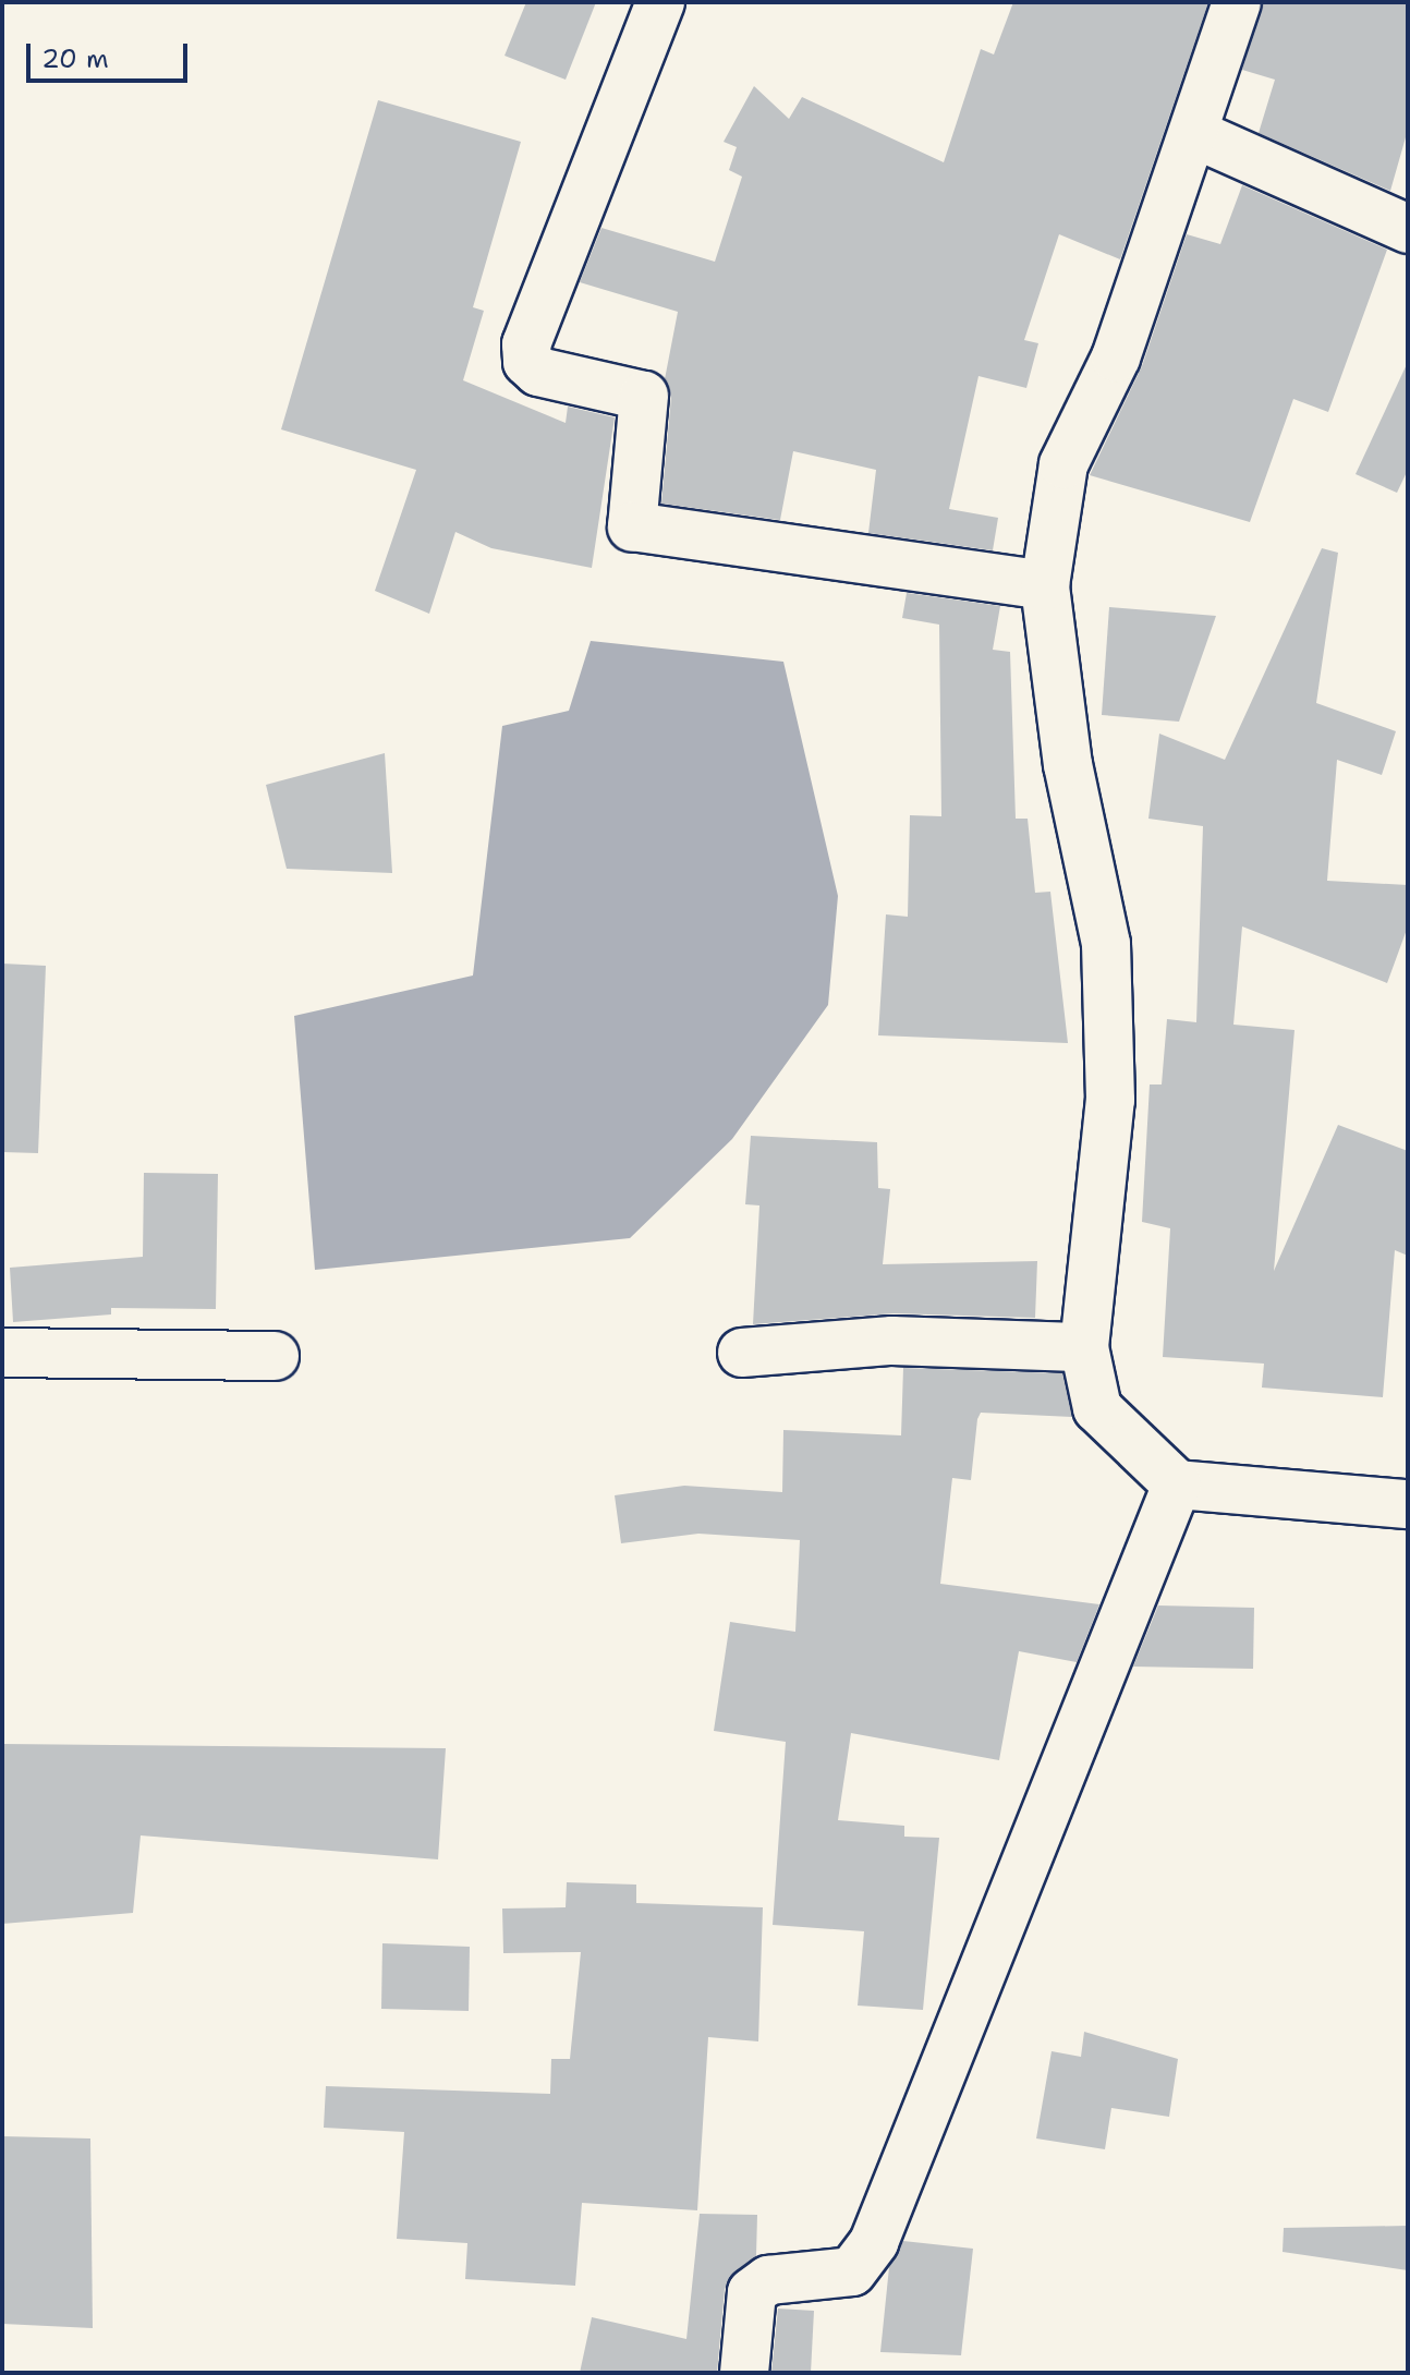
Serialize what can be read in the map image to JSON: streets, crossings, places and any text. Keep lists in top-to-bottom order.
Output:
{
  "scale_bar": "20 m"
}
